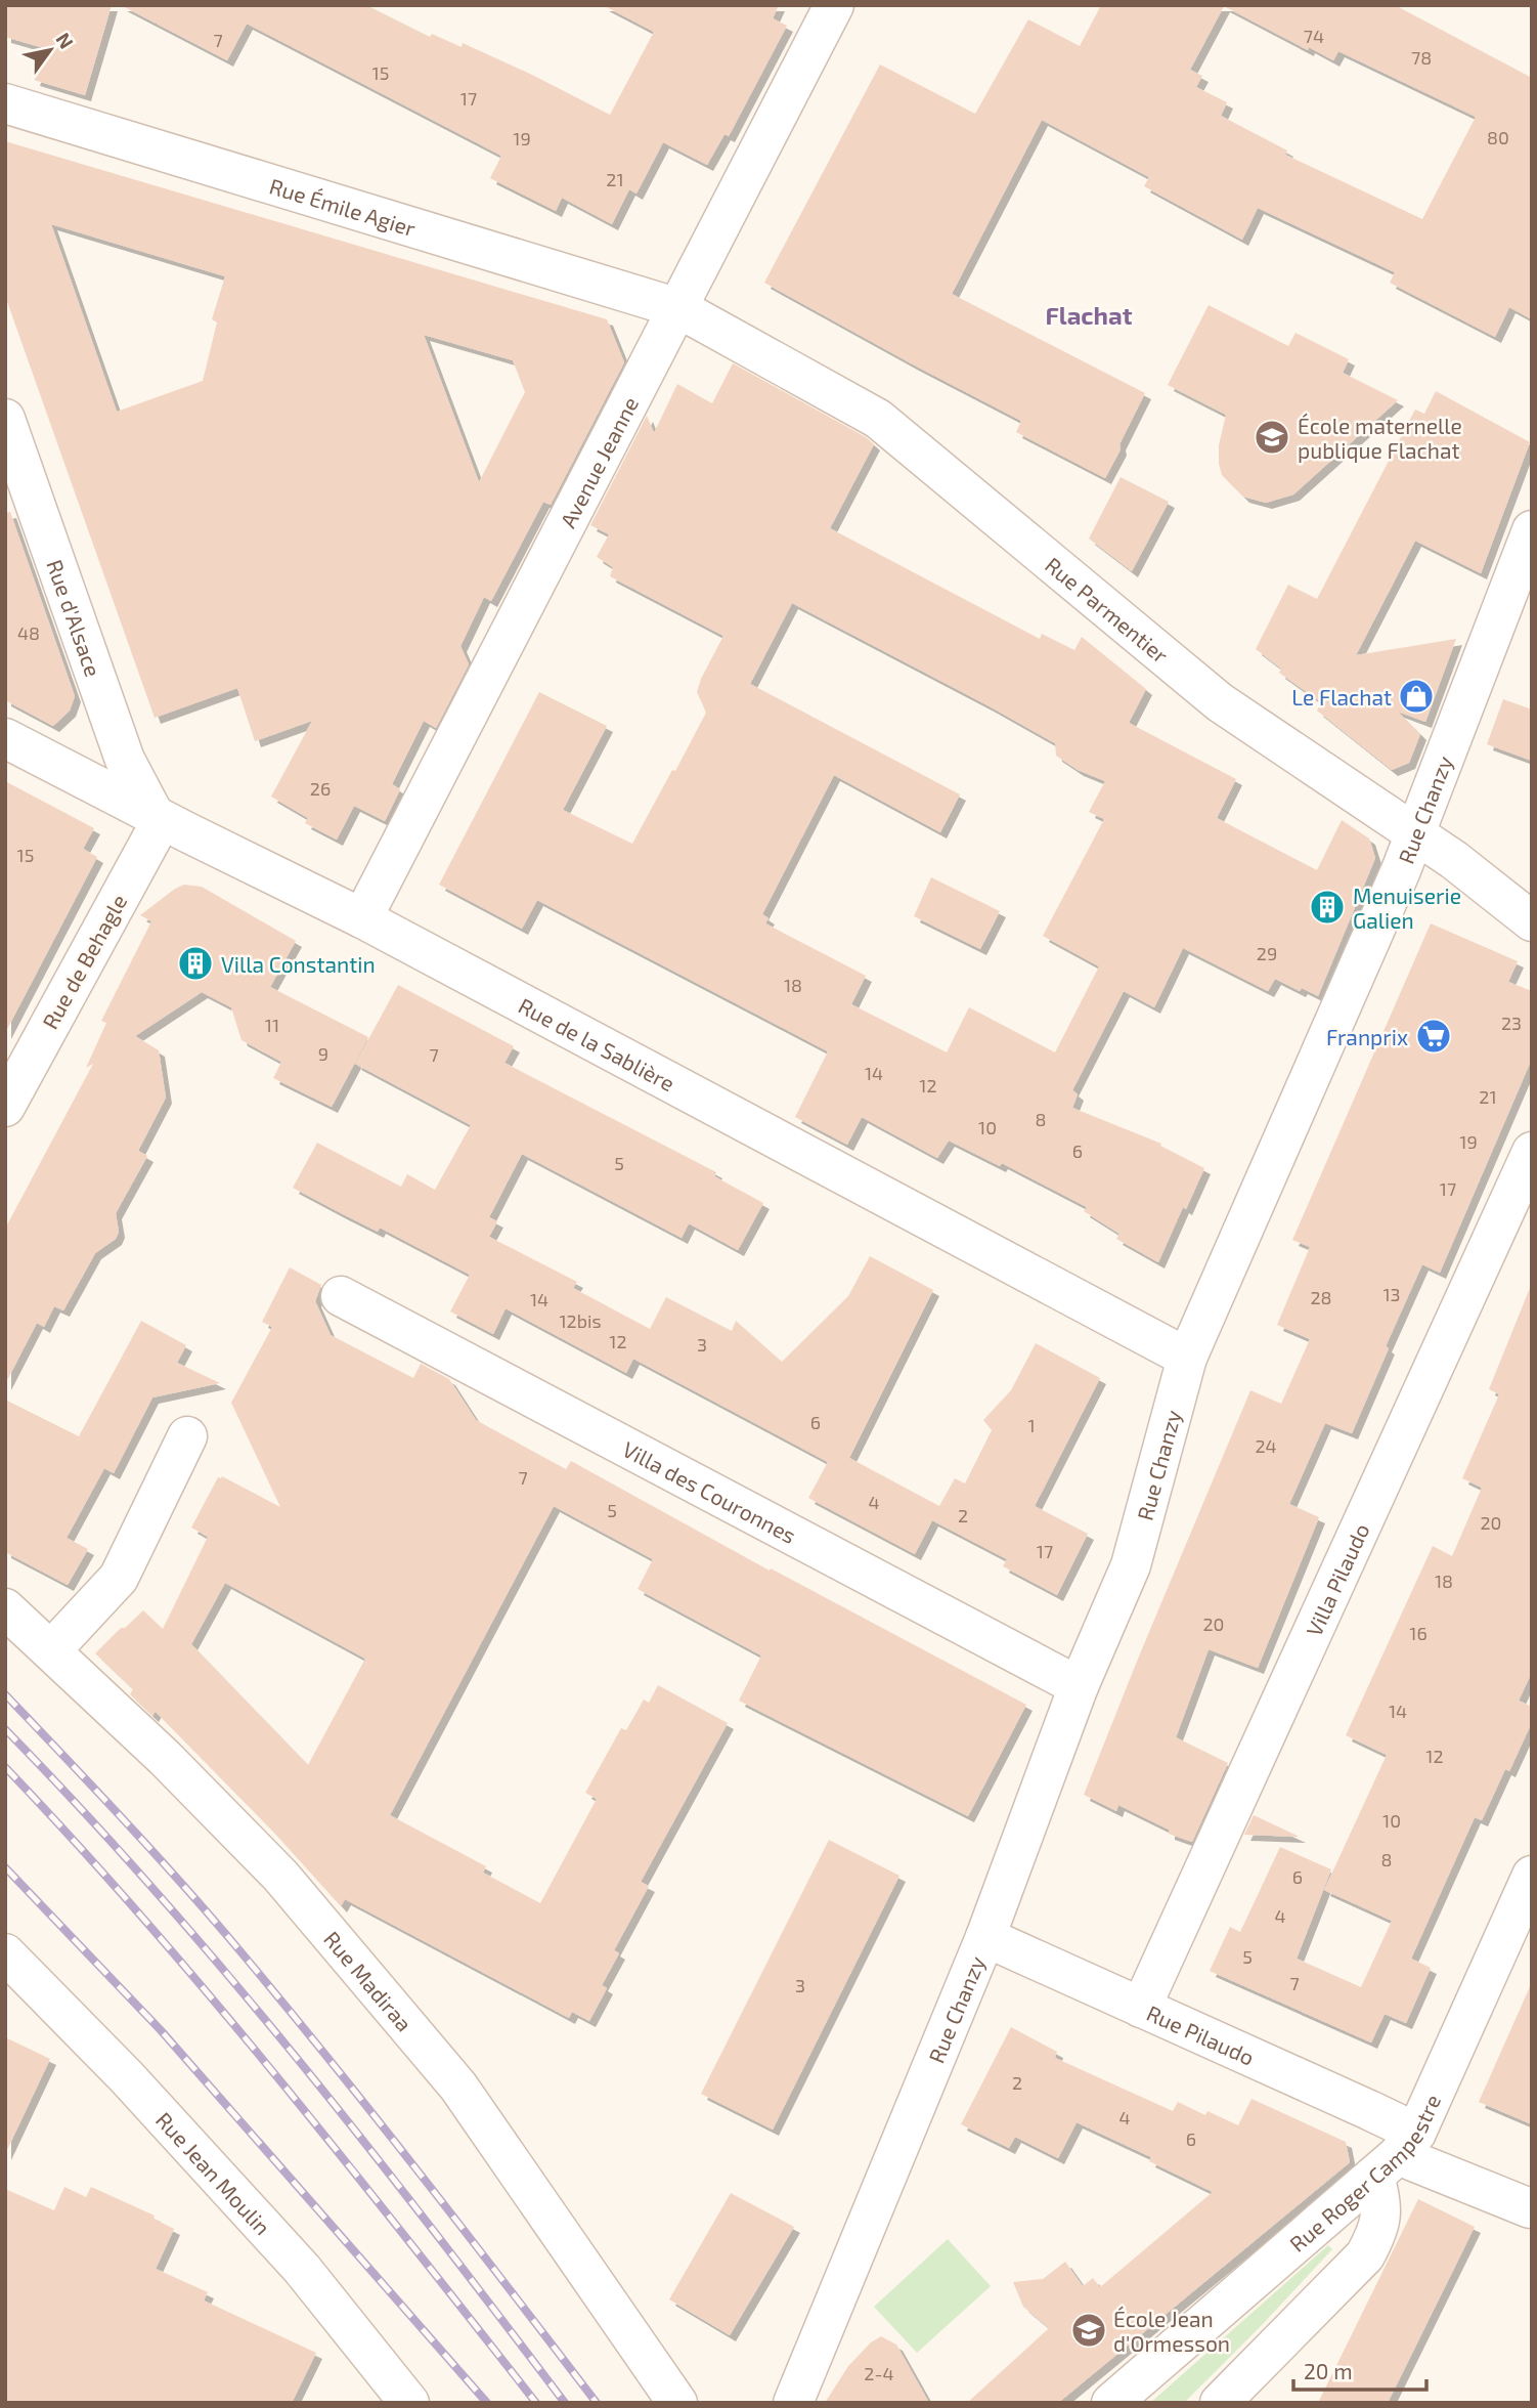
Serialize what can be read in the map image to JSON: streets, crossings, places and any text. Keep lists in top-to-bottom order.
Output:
{
  "streets": {
    "street": [
      "Rue Émile Agier",
      "Avenue Jeanne",
      "Rue Parmentier",
      "Rue d'Alsace",
      "Rue Chanzy",
      "Rue de Behagle",
      "Rue de la Sablière",
      "Villa des Couronnes",
      "Villa Pilaudo",
      "Rue Madiraa",
      "Rue Pilaudo",
      "Rue Roger Campestre",
      "Rue Jean Moulin"
    ]
  },
  "crossings": [
    ["Rue Émile Agier", "Avenue Jeanne"],
    ["Rue Émile Agier", "Rue Parmentier"],
    ["Avenue Jeanne", "Rue Parmentier"],
    ["Avenue Jeanne", "Rue de la Sablière"],
    ["Rue Parmentier", "Rue Chanzy"],
    ["Rue d'Alsace", "Rue de Behagle"],
    ["Rue d'Alsace", "Rue de la Sablière"],
    ["Rue Chanzy", "Rue de la Sablière"],
    ["Rue Chanzy", "Villa des Couronnes"],
    ["Rue Chanzy", "Rue Pilaudo"],
    ["Rue de Behagle", "Rue de la Sablière"],
    ["Villa Pilaudo", "Rue Pilaudo"],
    ["Rue Pilaudo", "Rue Roger Campestre"]
  ],
  "districts": ["Flachat"],
  "places": {
    "school or university": ["École maternelle publique Flachat", "École Jean d'Ormesson"],
    "shop": ["Le Flachat"],
    "building": ["Menuiserie Galien", "Villa Constantin"],
    "supermarket": ["Franprix"]
  },
  "house_numbers": [
    "74",
    "7",
    "78",
    "15",
    "17",
    "80",
    "19",
    "21",
    "48",
    "26",
    "15",
    "29",
    "18",
    "23",
    "11",
    "9",
    "7",
    "14",
    "12",
    "21",
    "8",
    "10",
    "19",
    "6",
    "5",
    "17",
    "13",
    "28",
    "14",
    "12bis",
    "12",
    "3",
    "6",
    "1",
    "24",
    "7",
    "4",
    "5",
    "2",
    "20",
    "17",
    "18",
    "20",
    "16",
    "14",
    "12",
    "10",
    "8",
    "6",
    "4",
    "5",
    "7",
    "3",
    "2",
    "4",
    "6",
    "2-4"
  ],
  "scale_bar": "20 m",
  "north": "top right"
}
